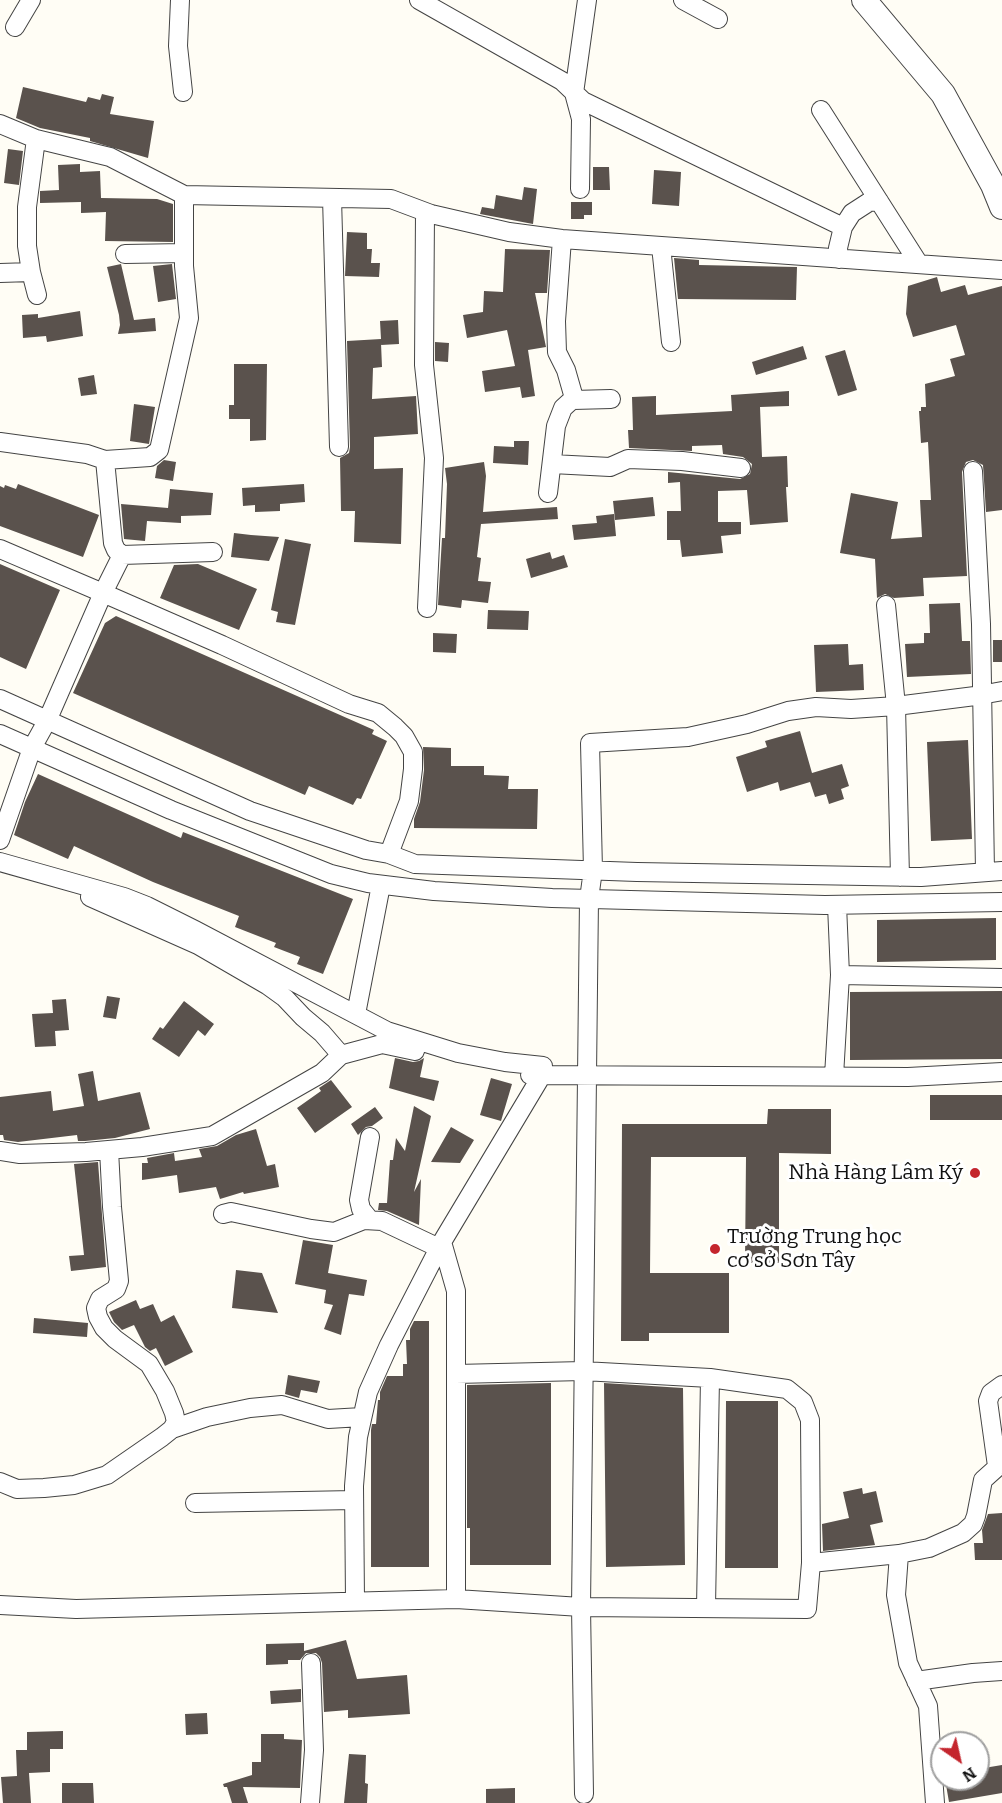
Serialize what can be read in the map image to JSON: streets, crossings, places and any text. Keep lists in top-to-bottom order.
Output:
{
  "places": ["Nhà Hàng Lâm Ký", "Trường Trung học cơ sở Sơn Tây"],
  "north": "bottom right"
}
